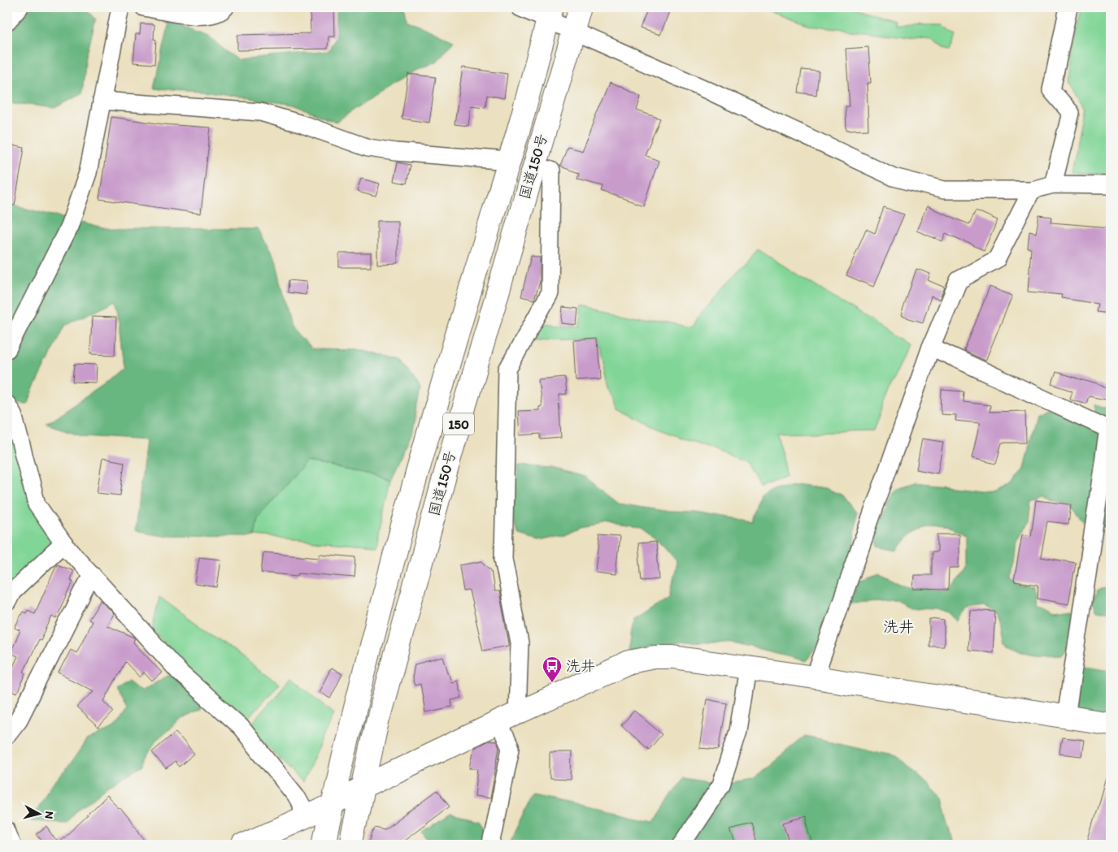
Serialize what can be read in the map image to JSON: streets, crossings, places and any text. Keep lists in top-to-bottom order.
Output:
{
  "streets": {
    "main road": ["国道150号", "150"]
  },
  "districts": ["洗井"],
  "places": {
    "bus stop": ["洗井"]
  },
  "north": "right"
}
